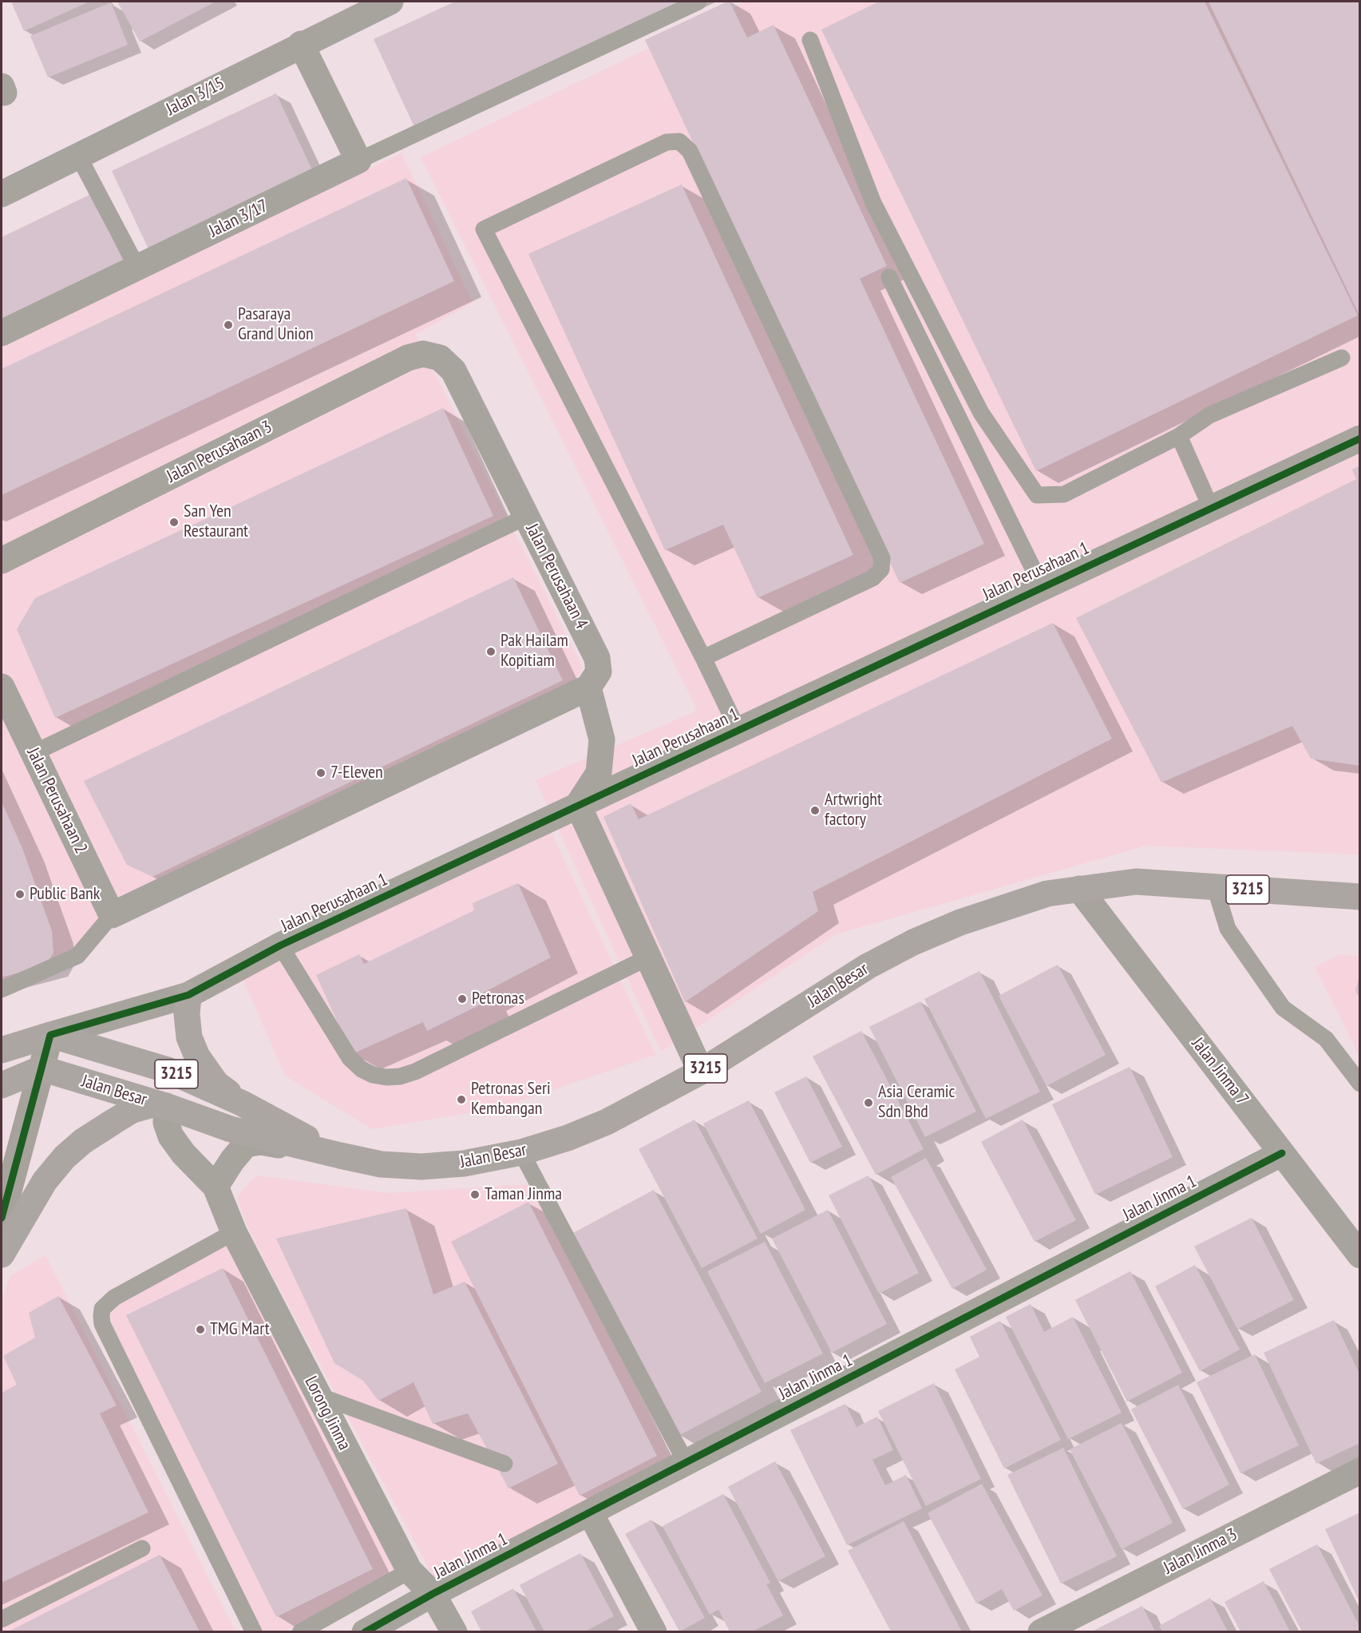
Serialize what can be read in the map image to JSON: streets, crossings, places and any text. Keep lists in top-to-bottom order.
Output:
{
  "streets": {
    "main road": ["3215", "Jalan Besar"],
    "street": [
      "Jalan 3/15",
      "Jalan 3/17",
      "Jalan Perusahaan 3",
      "Jalan Perusahaan 1",
      "Jalan Perusahaan 4",
      "Jalan Perusahaan 2",
      "Jalan Jinma 7",
      "Jalan Jinma 1",
      "Lorong Jinma",
      "Jalan Jinma 3"
    ]
  },
  "crossings": [
    ["Jalan Perusahaan 3", "Jalan Perusahaan 4"],
    ["Jalan Perusahaan 1", "Jalan Besar"],
    ["Jalan Besar", "Jalan Jinma 7"],
    ["Jalan Besar", "Lorong Jinma"],
    ["Jalan Jinma 7", "Jalan Jinma 1"],
    ["Jalan Jinma 1", "Lorong Jinma"]
  ],
  "places": [
    "Pasaraya Grand Union",
    "San Yen Restaurant",
    "Pak Hailam Kopitiam",
    "7-Eleven",
    "Artwright factory",
    "Public Bank",
    "Petronas",
    "Petronas Seri Kembangan",
    "Asia Ceramic Sdn Bhd",
    "Taman Jinma",
    "TMG Mart"
  ]
}
